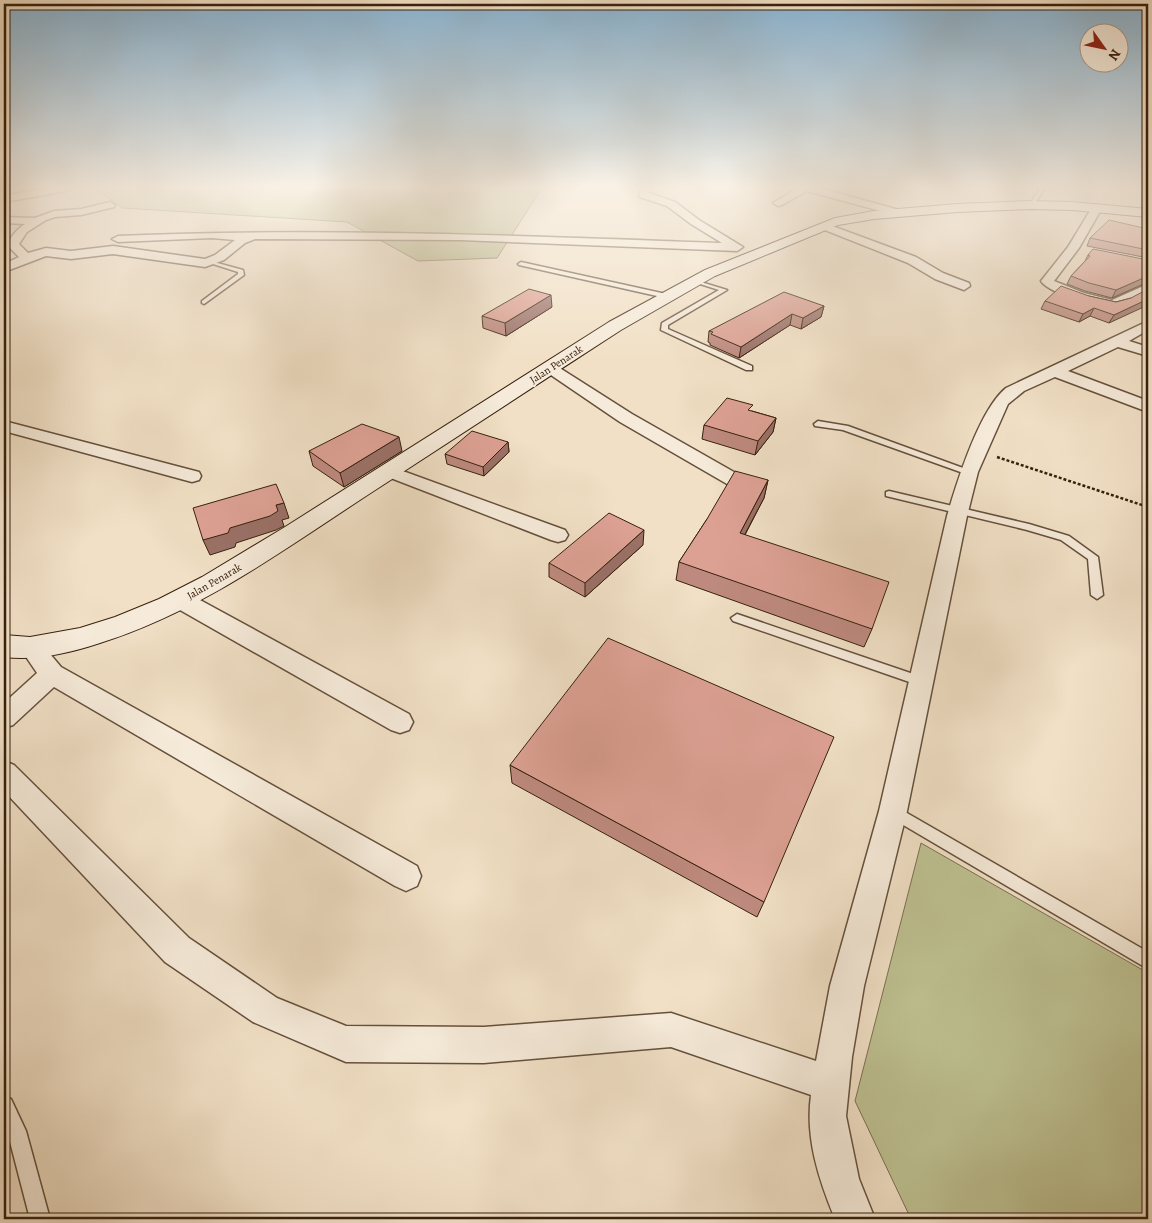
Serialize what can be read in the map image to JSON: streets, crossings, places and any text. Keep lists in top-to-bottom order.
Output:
{
  "streets": {
    "street": ["Jalan Penarak"]
  },
  "north": "bottom right"
}
